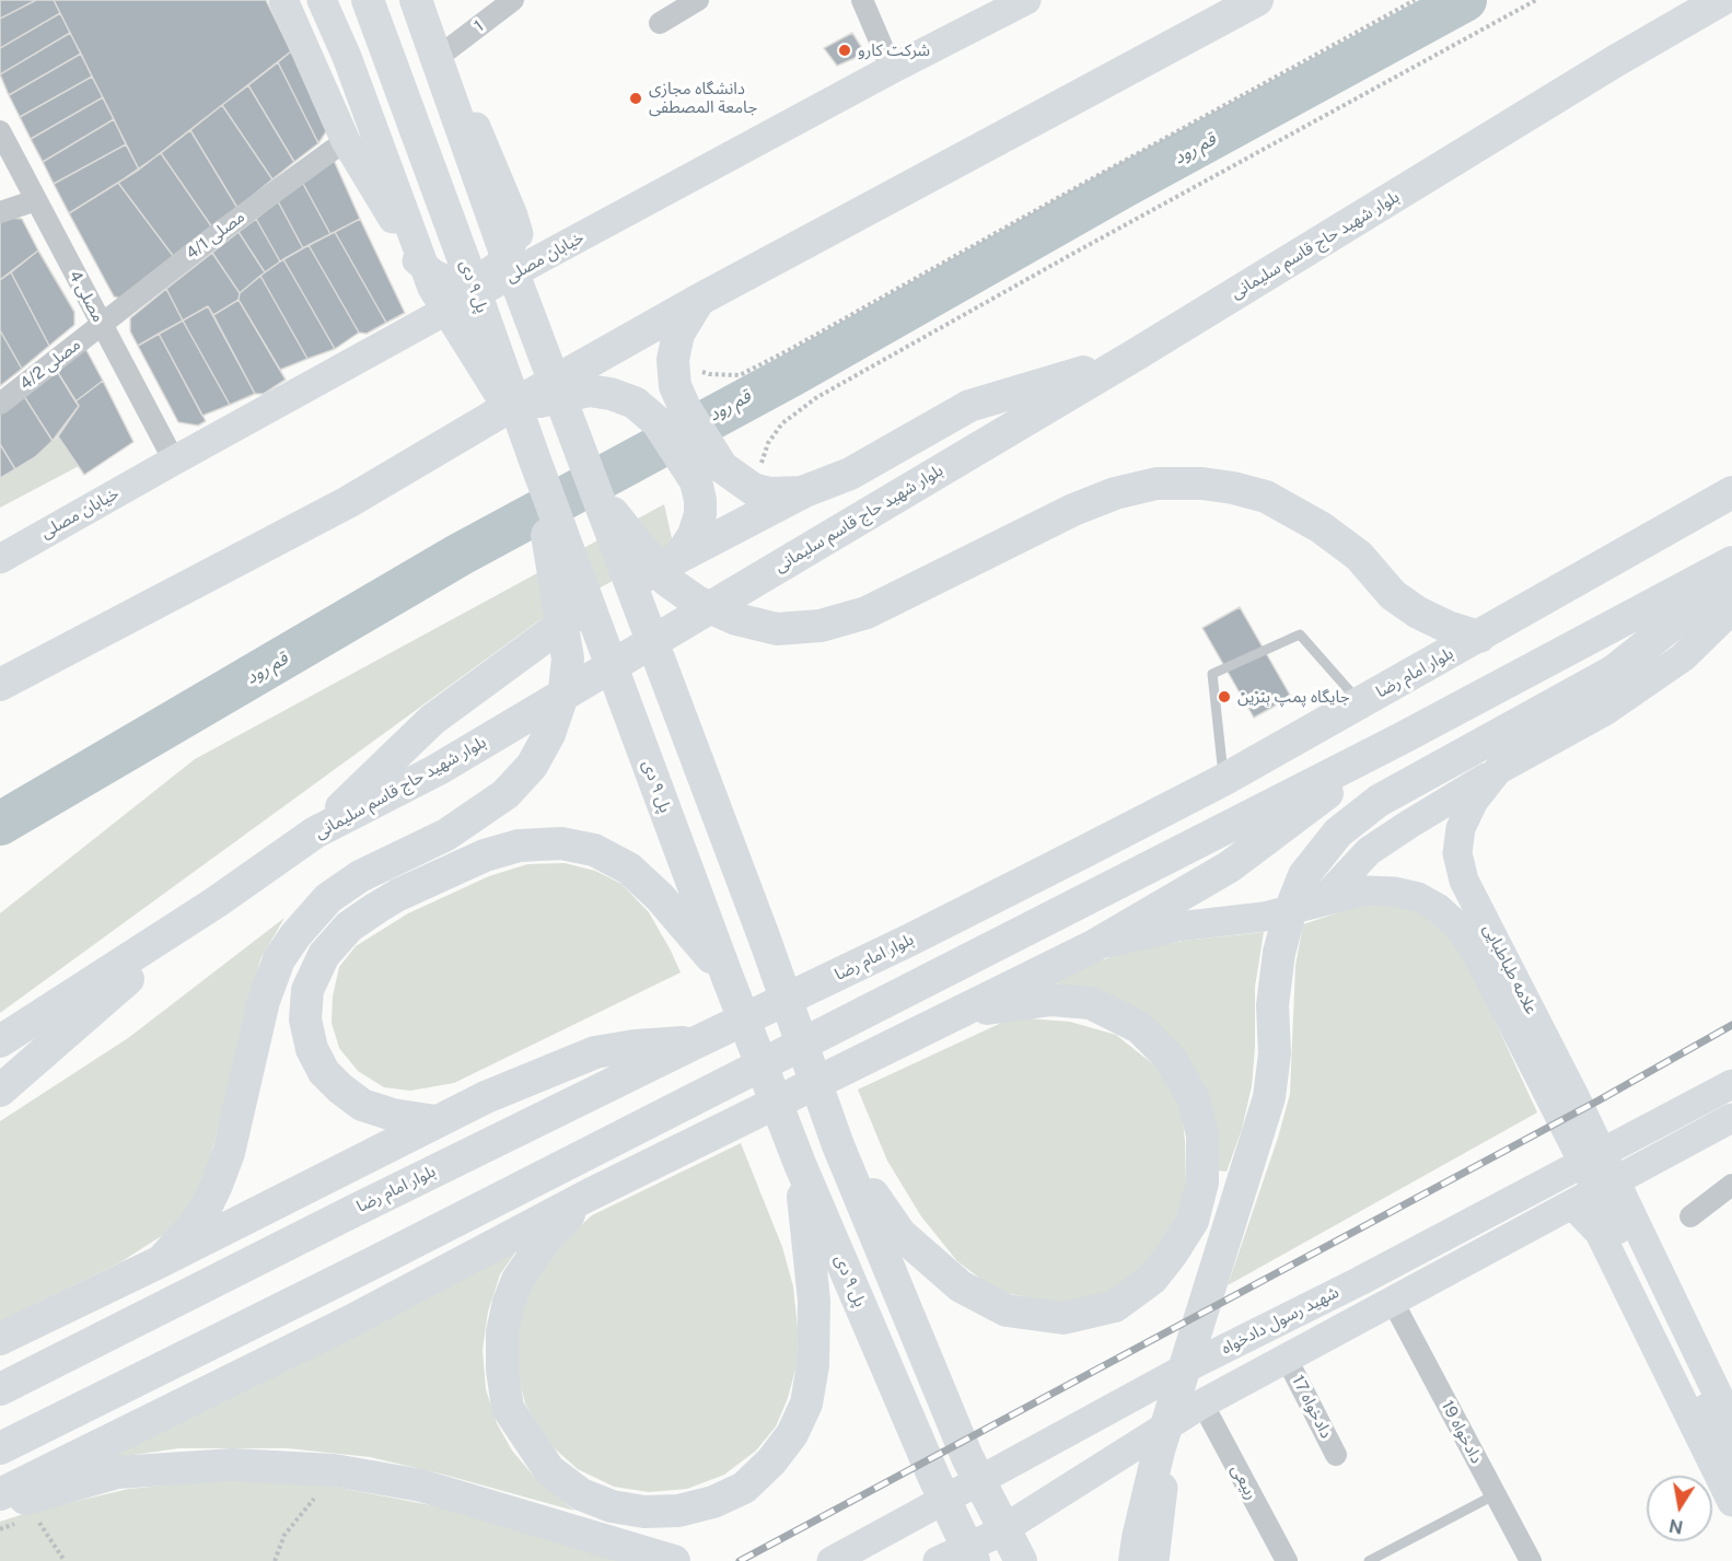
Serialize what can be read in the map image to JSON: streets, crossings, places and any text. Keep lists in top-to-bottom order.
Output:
{
  "streets": {
    "main road": ["بلوار شهید حاج قاسم سلیمانی", "پل ۹ دی", "بلوار امام رضا"],
    "street": [
      "1",
      "مصلی 4/1",
      "خیابان مصلی",
      "مصلی 4",
      "مصلی 4/2",
      "علامه طباطبایی",
      "شهید رسول دادخواه",
      "دادخواه 17",
      "دادخواه 19",
      "ربیعی"
    ]
  },
  "crossings": [
    ["مصلی 4/1", "مصلی 4"],
    ["مصلی 4/1", "مصلی 4/2"],
    ["خیابان مصلی", "مصلی 4"],
    ["مصلی 4", "مصلی 4/2"]
  ],
  "water": ["قم رود"],
  "places": ["شرکت کارو", "دانشگاه مجازی جامعة المصطفی", "جایگاه پمپ بنزین"],
  "north": "bottom"
}
